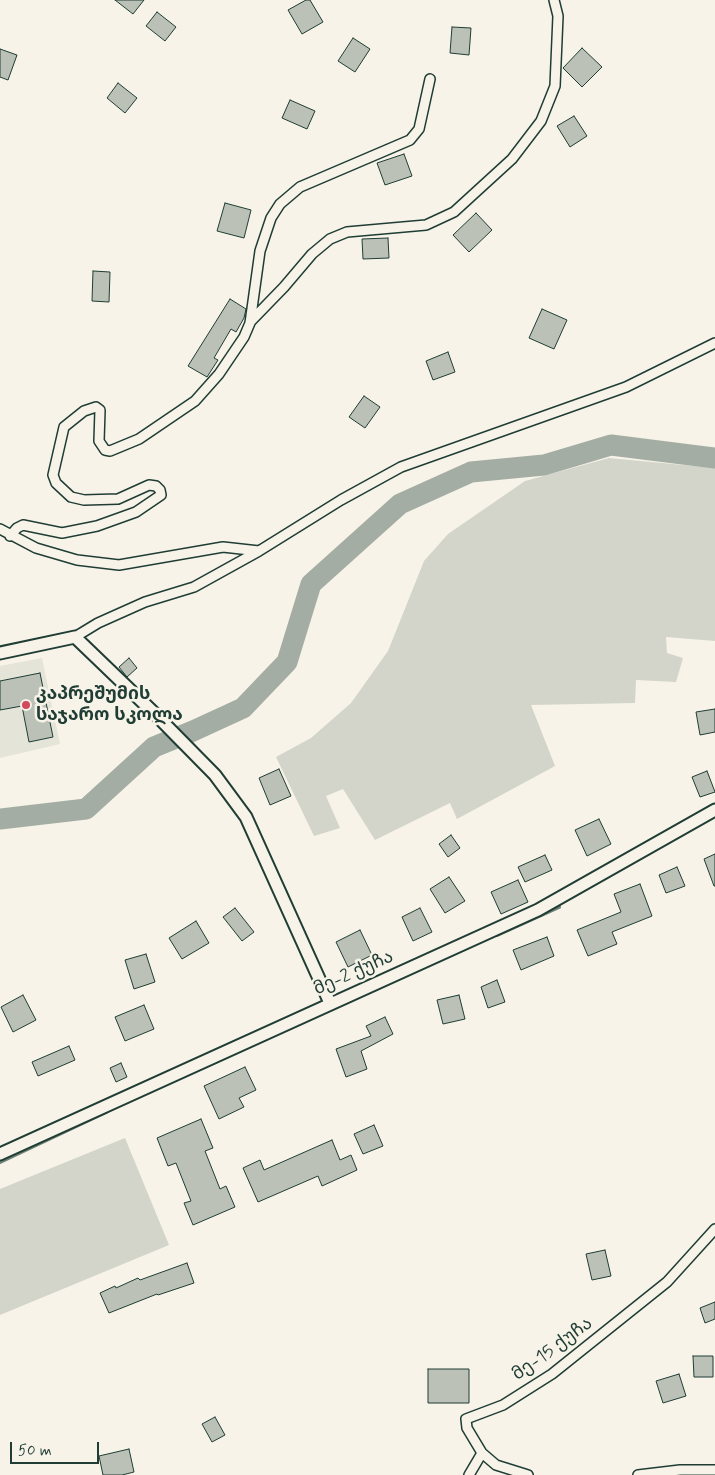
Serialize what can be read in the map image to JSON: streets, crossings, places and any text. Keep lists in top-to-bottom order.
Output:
{
  "streets": {
    "street": ["მე-2 ქუჩა", "მე-15 ქუჩა"]
  },
  "places": ["კაპრეშუმის საჯარო სკოლა"],
  "scale_bar": "50 m"
}
